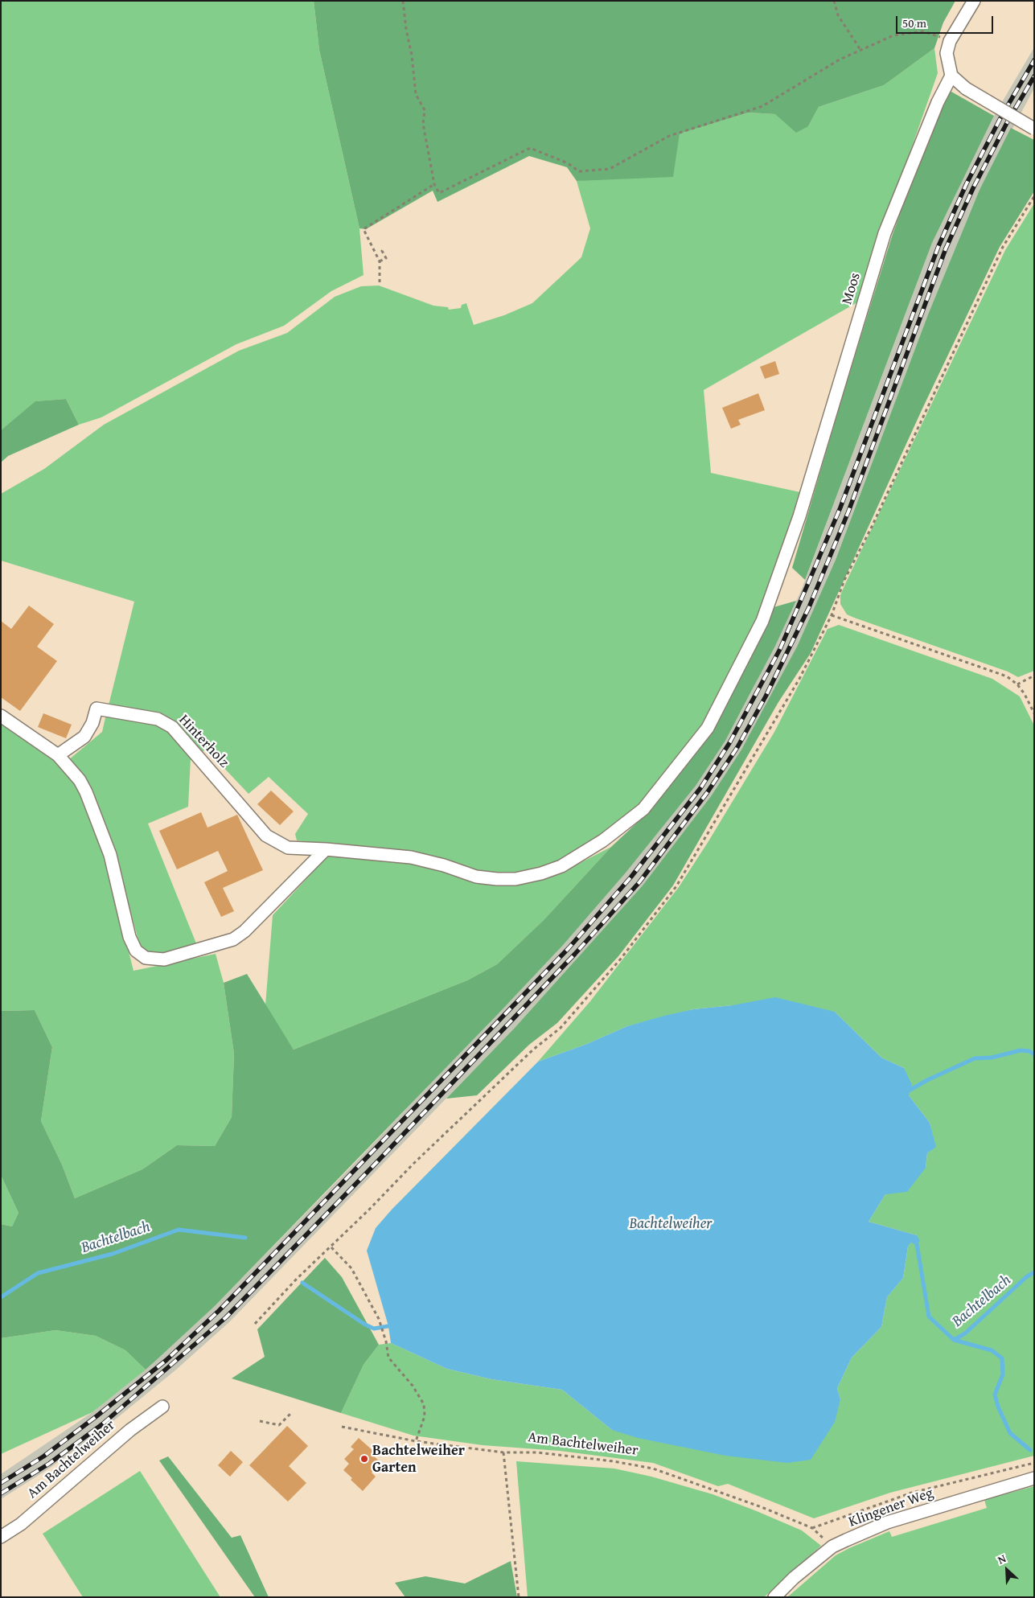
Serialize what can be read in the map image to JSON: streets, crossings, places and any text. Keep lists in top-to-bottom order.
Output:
{
  "streets": {
    "street": [
      "Moos",
      "Hinterholz",
      "Am Bachtelweiher",
      "Klingener Weg"
    ]
  },
  "crossings": [
    ["Moos", "Hinterholz"]
  ],
  "water": ["Bachtelweiher", "Bachtelbach"],
  "places": ["Bachtelweiher Garten"],
  "scale_bar": "50 m",
  "north": "top left"
}
